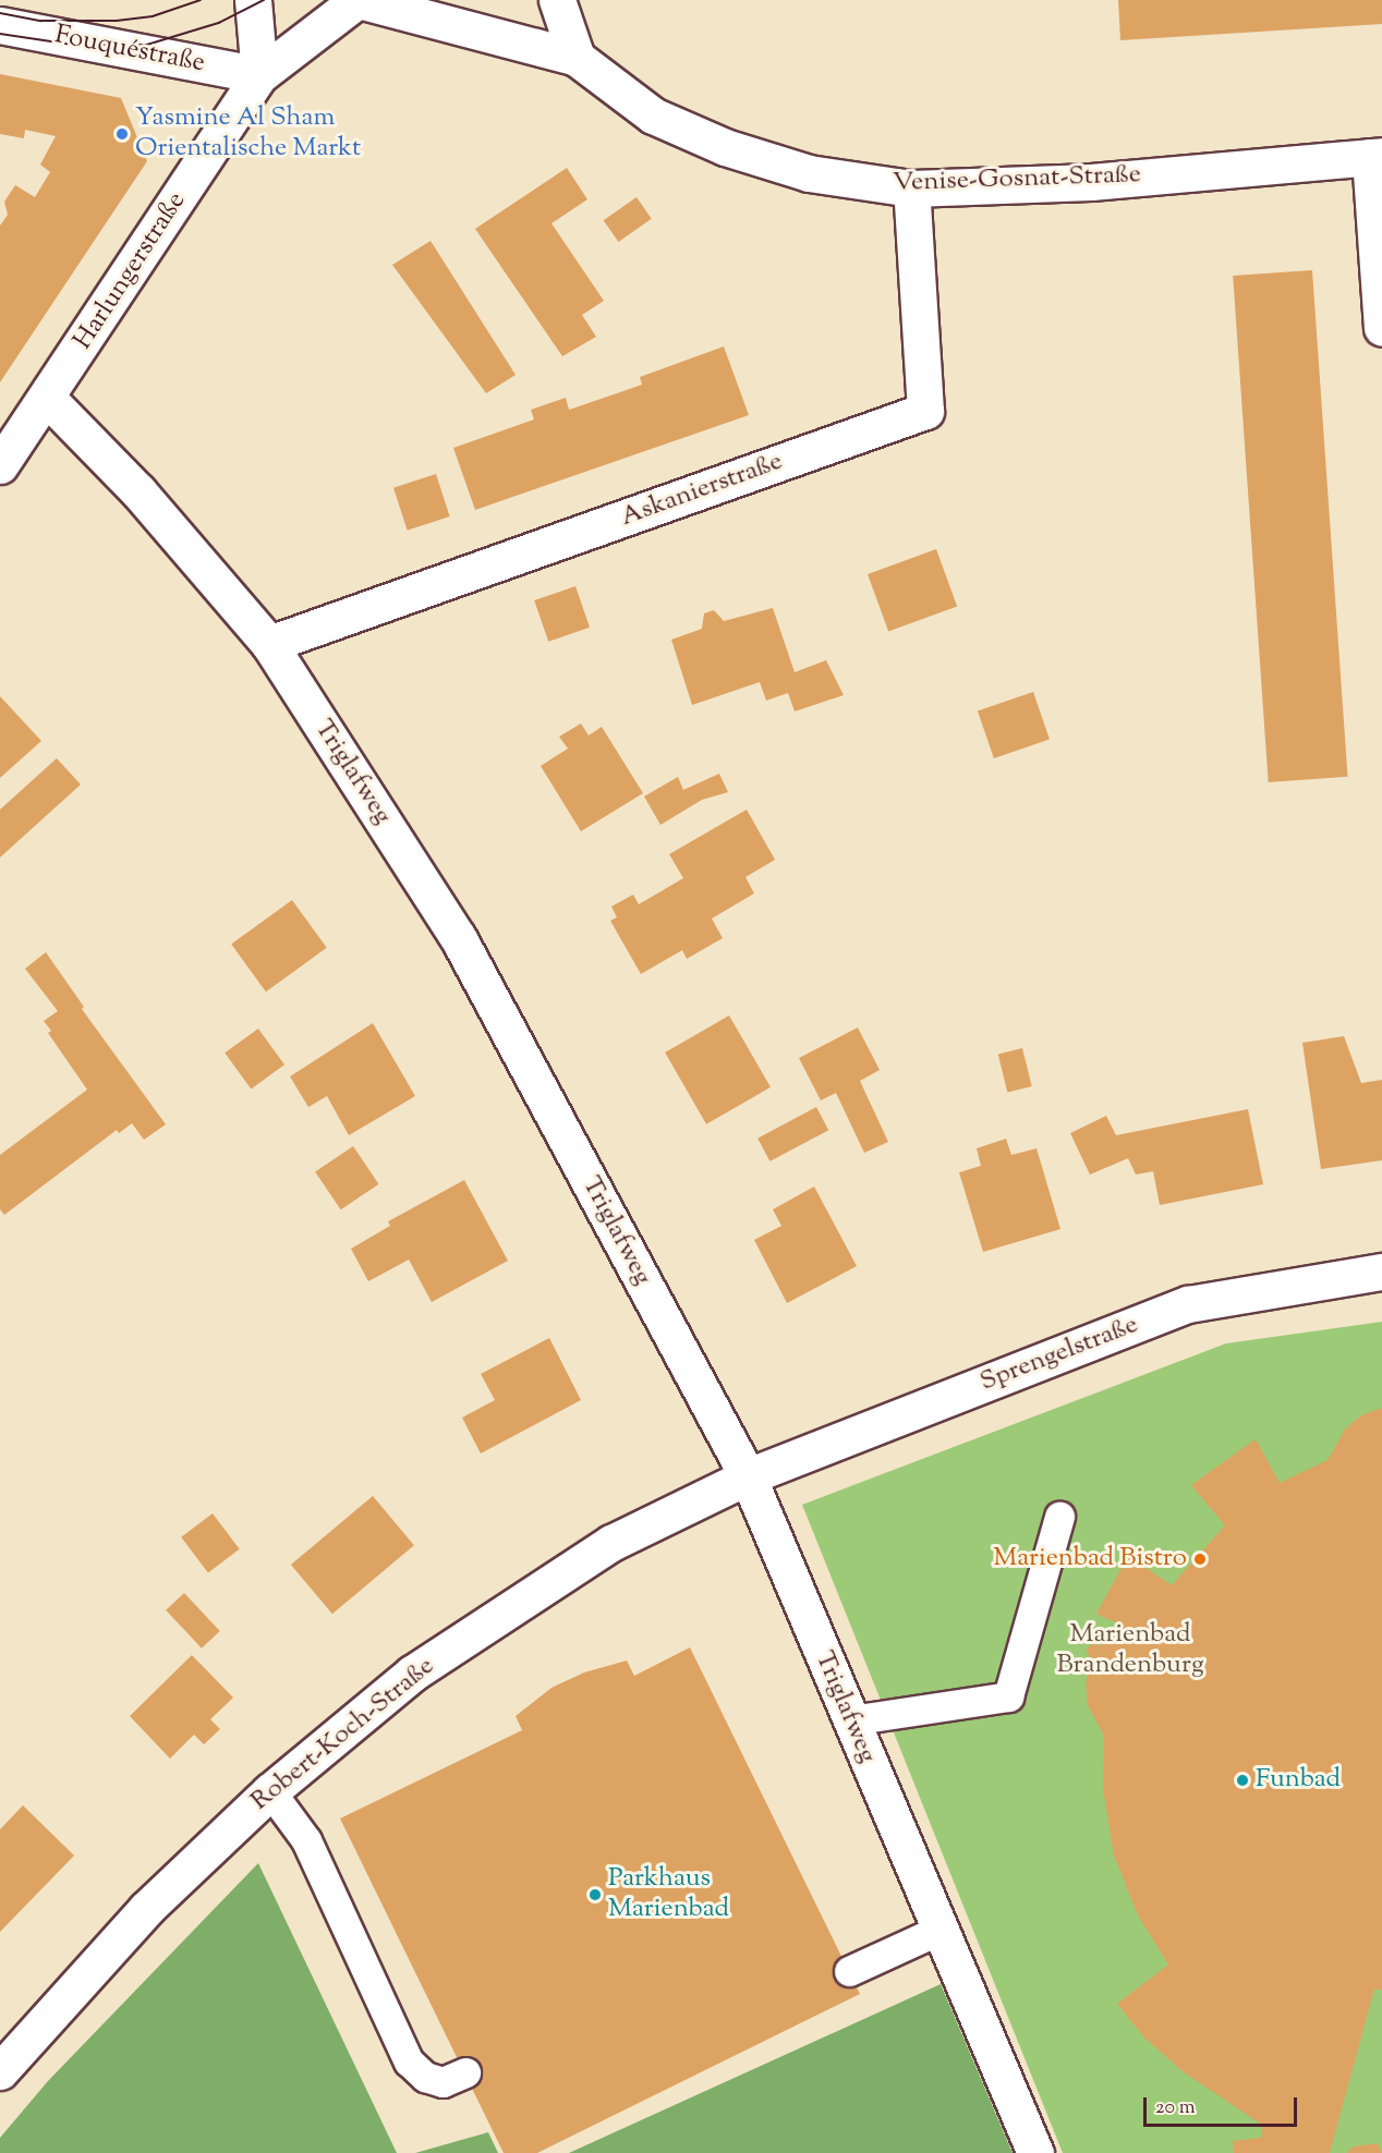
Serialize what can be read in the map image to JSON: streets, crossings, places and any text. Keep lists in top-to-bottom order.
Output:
{
  "streets": {
    "street": [
      "Fouquéstraße",
      "Venise-Gosnat-Straße",
      "Harlungerstraße",
      "Askanierstraße",
      "Triglafweg",
      "Sprengelstraße",
      "Robert-Koch-Straße"
    ]
  },
  "crossings": [
    ["Fouquéstraße", "Harlungerstraße"],
    ["Venise-Gosnat-Straße", "Harlungerstraße"],
    ["Venise-Gosnat-Straße", "Askanierstraße"],
    ["Harlungerstraße", "Triglafweg"],
    ["Askanierstraße", "Triglafweg"],
    ["Triglafweg", "Sprengelstraße"],
    ["Triglafweg", "Robert-Koch-Straße"],
    ["Sprengelstraße", "Robert-Koch-Straße"]
  ],
  "parks": ["Marienbad Brandenburg"],
  "places": [
    "Yasmine Al Sham Orientalische Markt",
    "Marienbad Bistro",
    "Funbad",
    "Parkhaus Marienbad"
  ],
  "scale_bar": "20 m"
}
